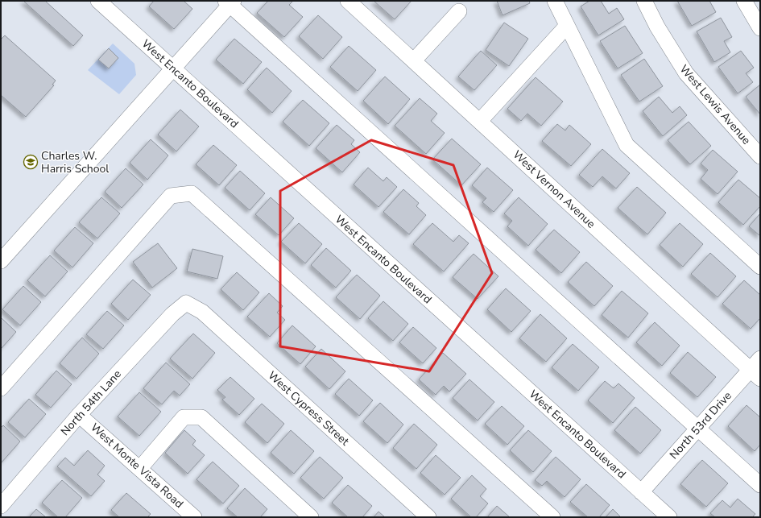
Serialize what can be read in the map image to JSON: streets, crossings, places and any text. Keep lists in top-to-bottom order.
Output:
{
  "streets": {
    "street": [
      "West Encanto Boulevard",
      "West Lewis Avenue",
      "West Vernon Avenue",
      "North 54th Lane",
      "West Cypress Street",
      "North 53rd Drive",
      "West Monte Vista Road"
    ]
  },
  "crossings": [
    ["West Encanto Boulevard", "North 53rd Drive"],
    ["West Vernon Avenue", "North 53rd Drive"],
    ["North 54th Lane", "West Cypress Street"],
    ["North 54th Lane", "West Monte Vista Road"]
  ],
  "places": {
    "school or university": ["Charles W. Harris School"]
  }
}
